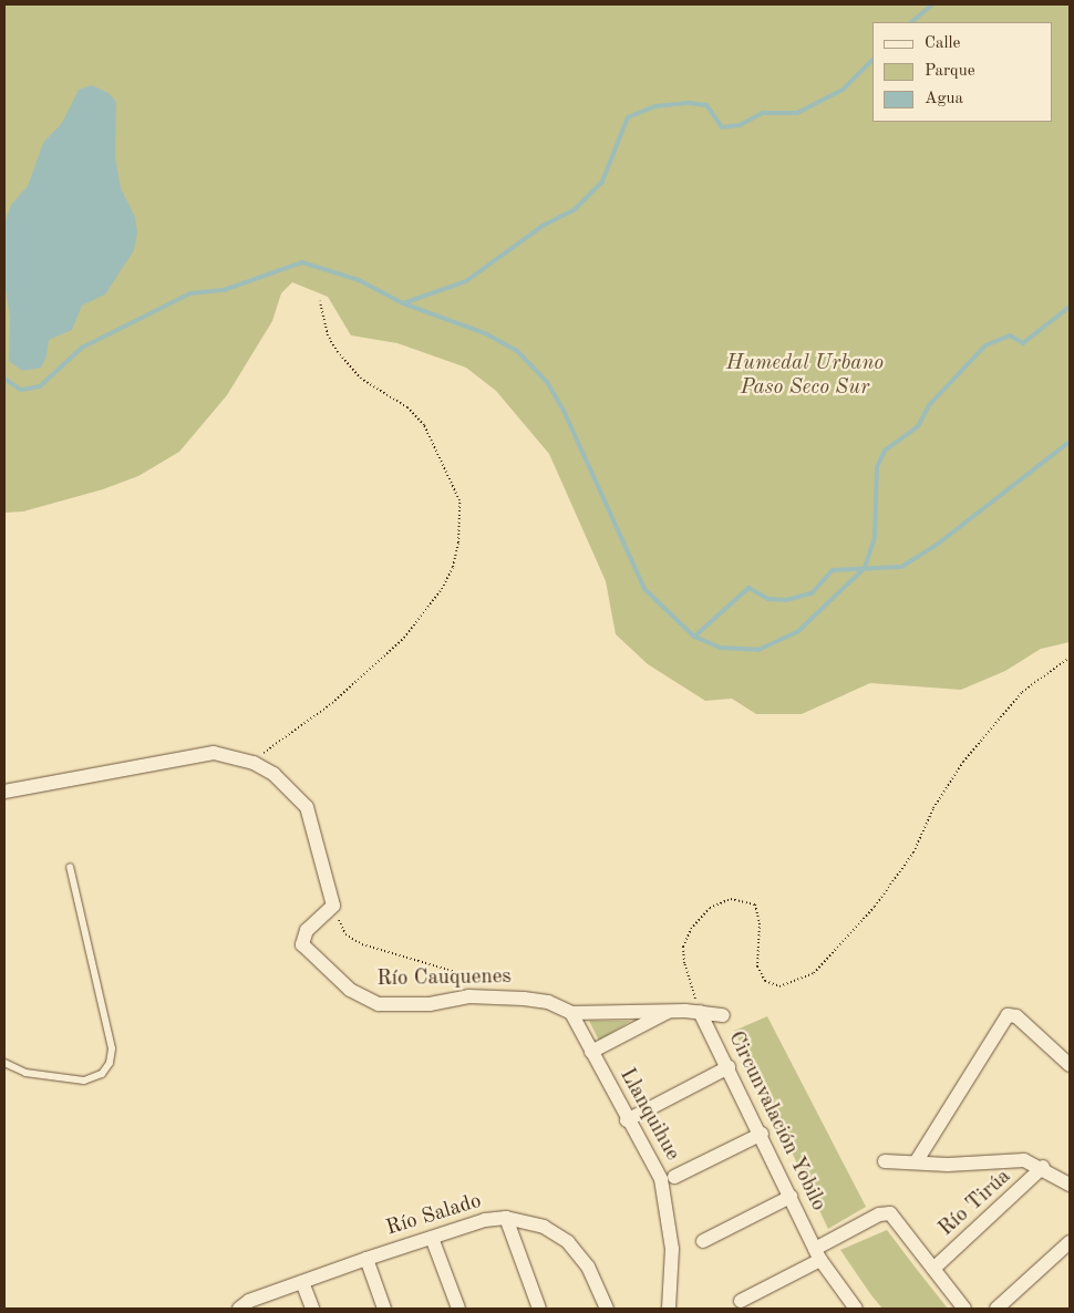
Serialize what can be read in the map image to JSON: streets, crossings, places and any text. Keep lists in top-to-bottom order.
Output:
{
  "streets": {
    "street": [
      "Río Cauquenes",
      "Llanquihue",
      "Circunvalación Yobilo",
      "Río Tirúa",
      "Río Salado"
    ]
  },
  "crossings": [
    ["Río Cauquenes", "Llanquihue"]
  ],
  "parks": ["Humedal Urbano Paso Seco Sur"],
  "legend": ["Calle", "Parque", "Agua"]
}
